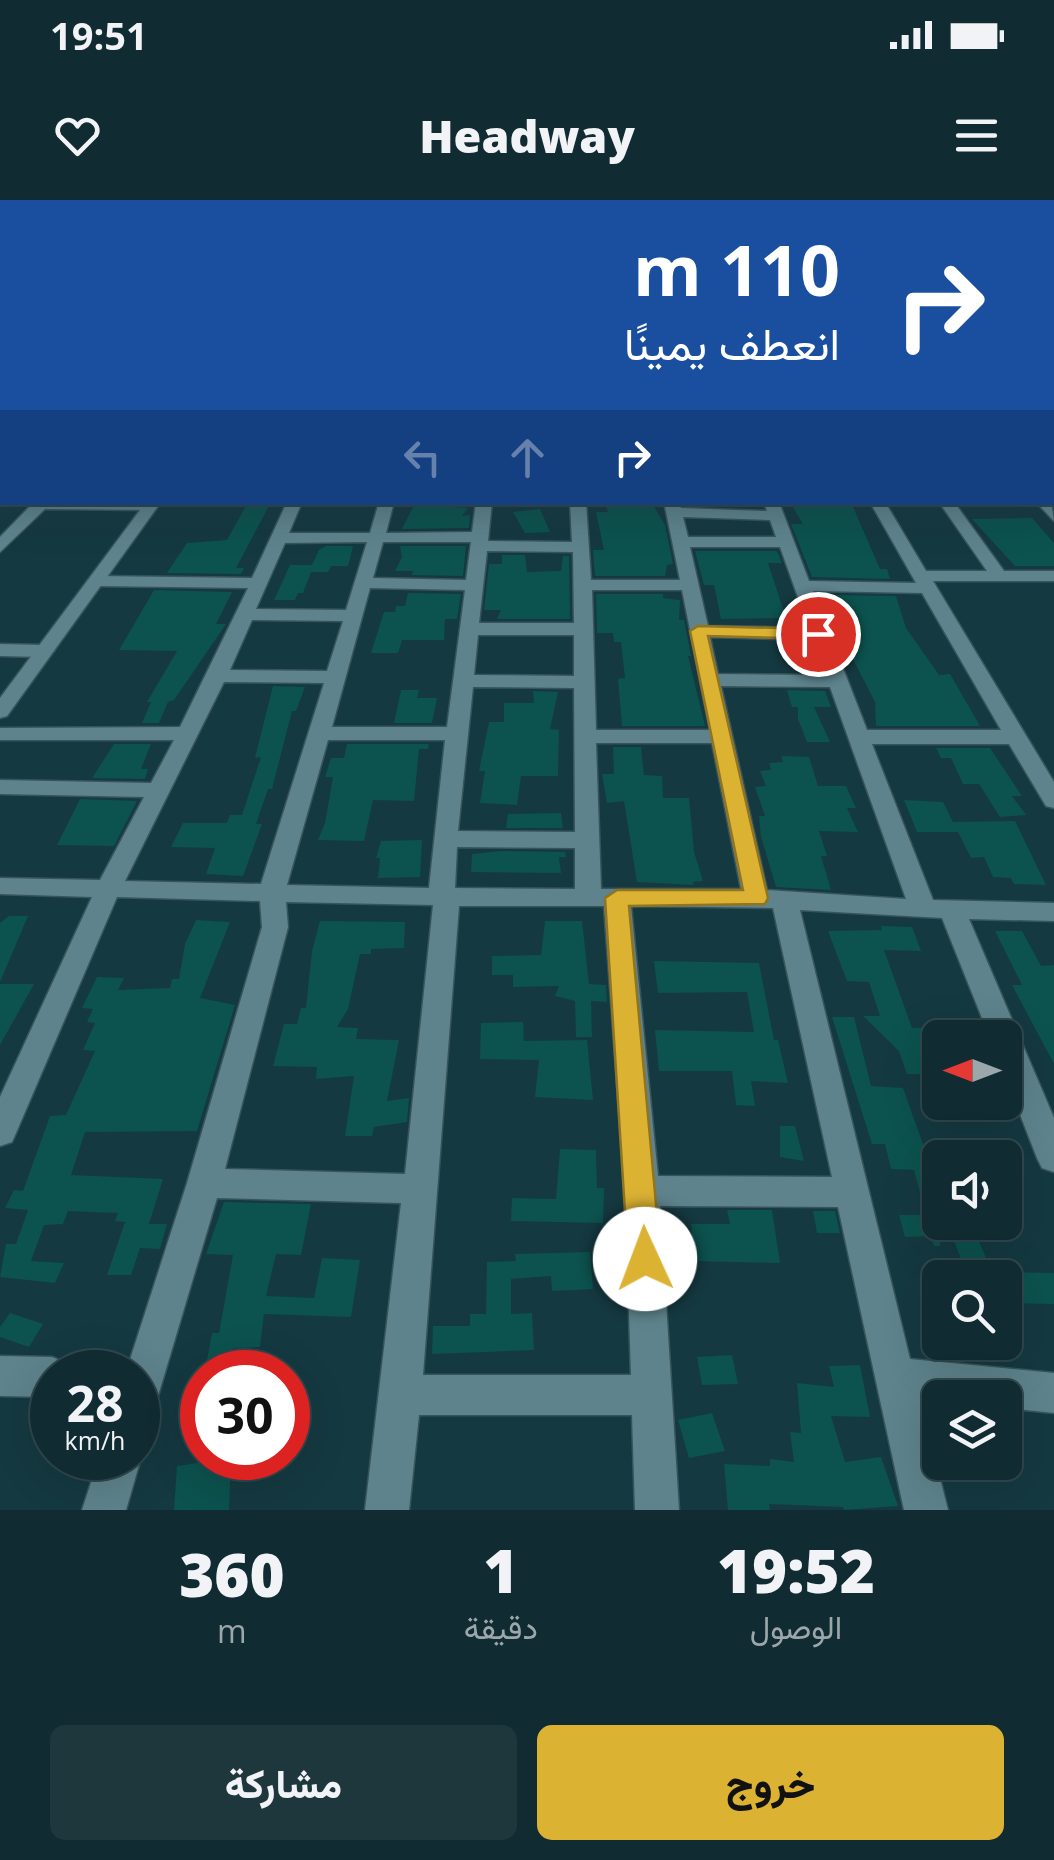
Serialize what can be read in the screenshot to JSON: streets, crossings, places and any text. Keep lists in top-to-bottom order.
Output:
{
  "north": "left",
  "page": {
    "status": "19:51",
    "header": "Headway",
    "turn": ["110 m", "انعطف يمينًا"],
    "speed": "28 km/h",
    "limit": "30",
    "eta": [
      "19:52",
      "الوصول",
      "1",
      "دقيقة",
      "360",
      "m"
    ],
    "buttons": ["خروج", "مشاركة"]
  }
}
